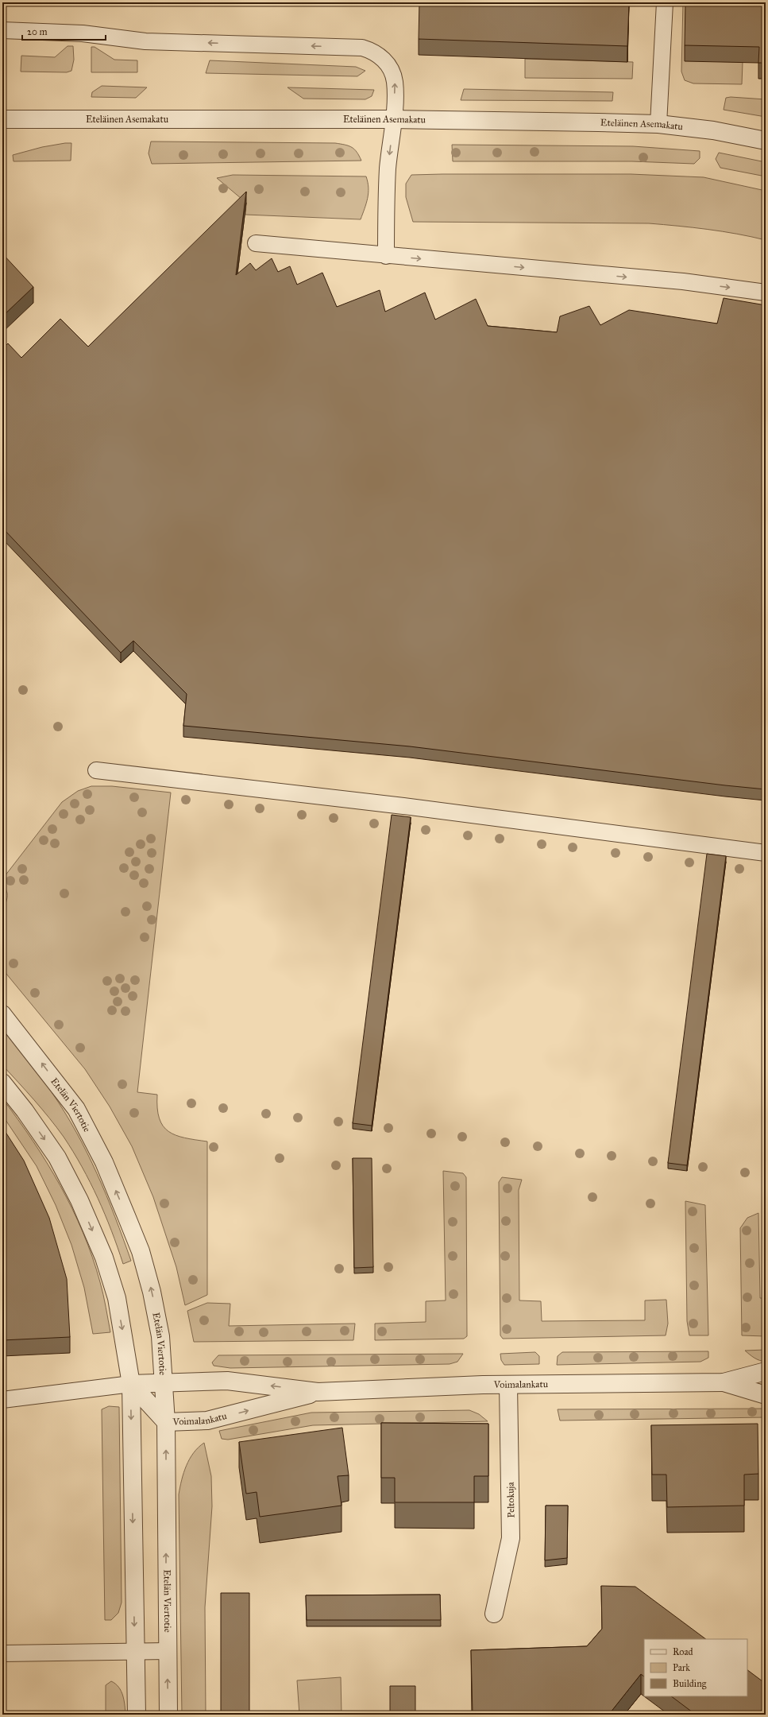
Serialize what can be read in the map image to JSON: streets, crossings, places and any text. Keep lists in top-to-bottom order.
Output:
{
  "streets": {
    "street": [
      "Eteläinen Asemakatu",
      "Etelän Viertotie",
      "Voimalankatu",
      "Peltokuja"
    ]
  },
  "crossings": [
    ["Etelän Viertotie", "Voimalankatu"],
    ["Voimalankatu", "Peltokuja"]
  ],
  "legend": ["Road", "Park", "Building"],
  "scale_bar": "20 m"
}
